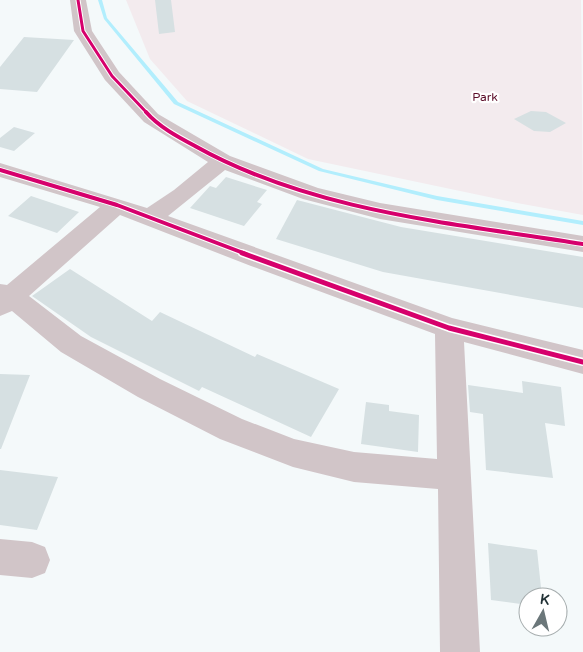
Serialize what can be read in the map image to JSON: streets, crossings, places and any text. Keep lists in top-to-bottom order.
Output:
{
  "parks": ["Park"],
  "north": "top"
}
